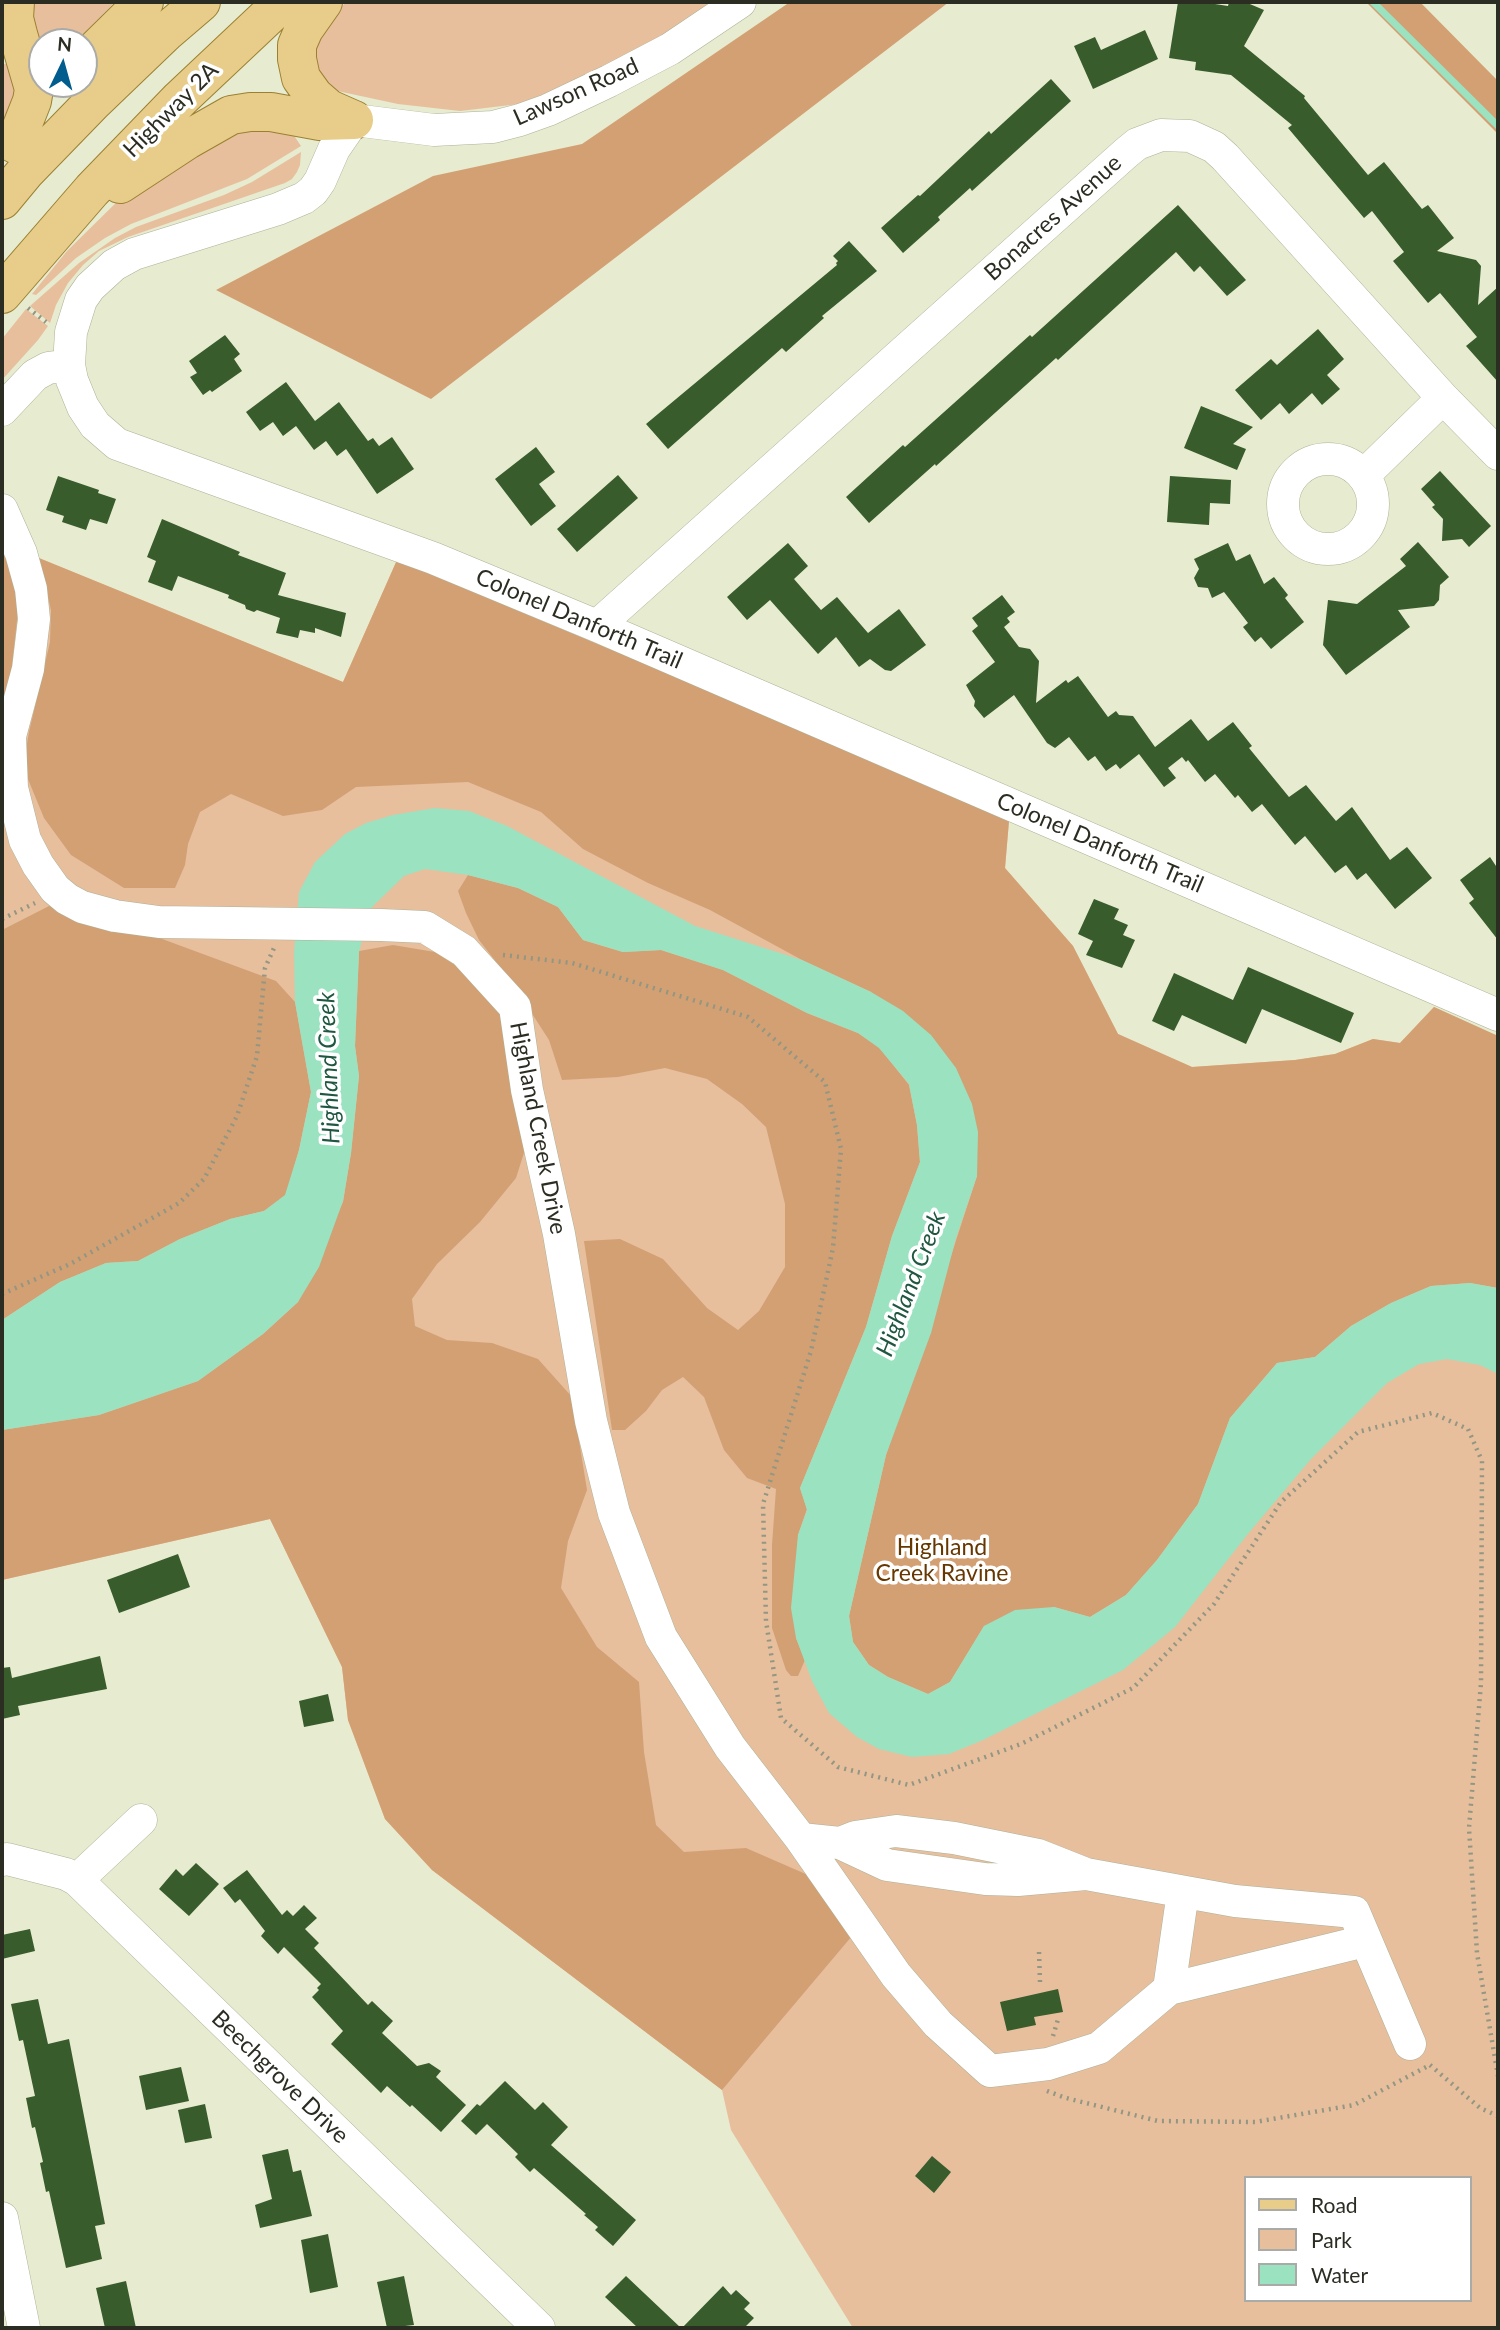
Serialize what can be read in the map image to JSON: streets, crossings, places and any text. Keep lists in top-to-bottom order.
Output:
{
  "streets": {
    "main road": ["Highway 2A"],
    "street": [
      "Lawson Road",
      "Bonacres Avenue",
      "Colonel Danforth Trail",
      "Highland Creek Drive",
      "Beechgrove Drive"
    ]
  },
  "crossings": [
    ["Lawson Road", "Colonel Danforth Trail"],
    ["Bonacres Avenue", "Colonel Danforth Trail"]
  ],
  "water": ["Highland Creek"],
  "parks": ["Highland Creek Ravine"],
  "legend": ["Road", "Park", "Water"],
  "north": "top"
}
